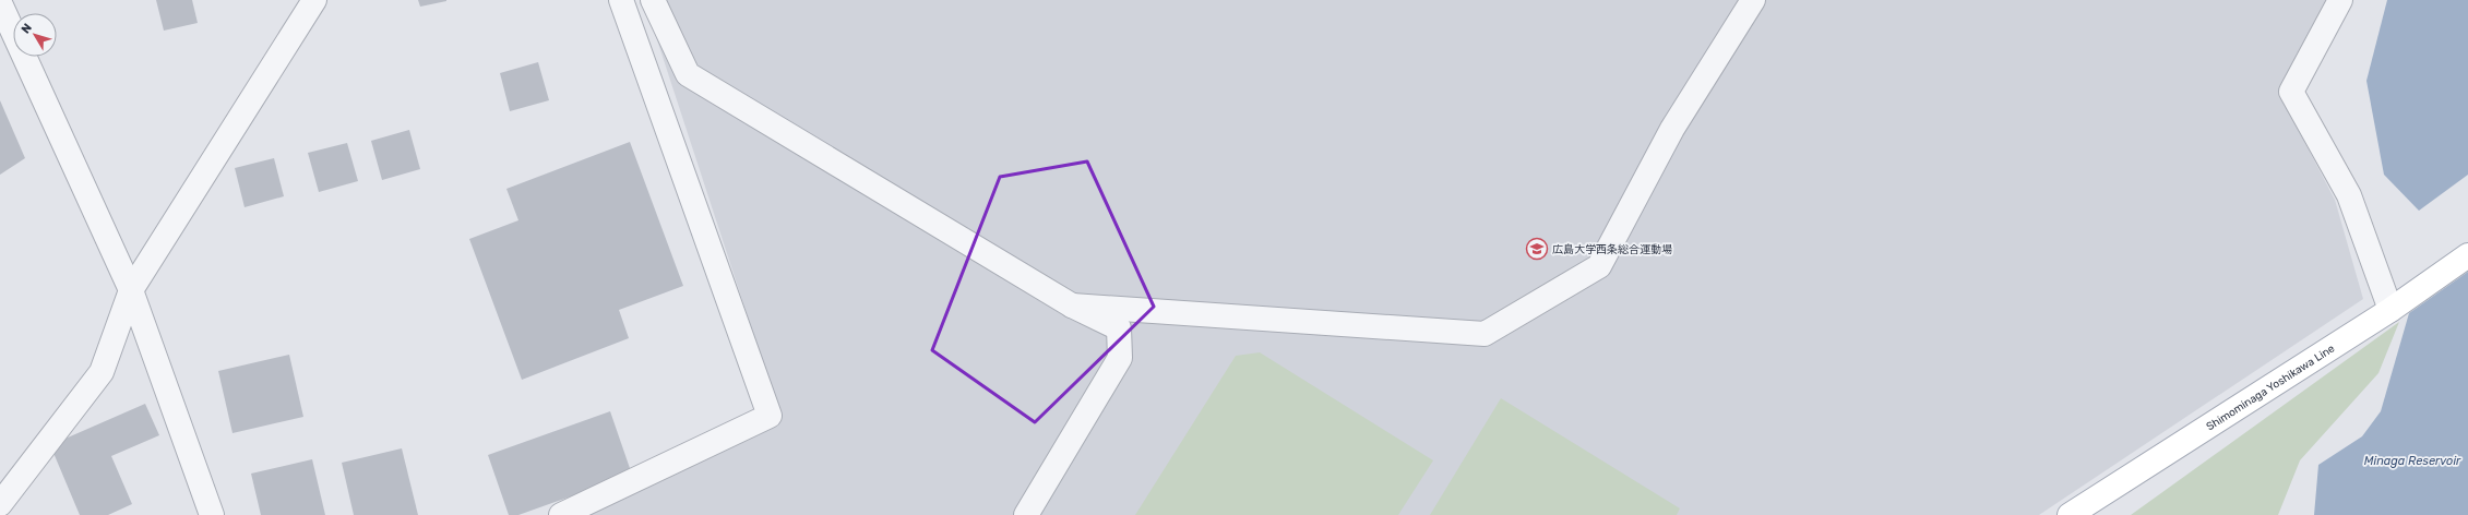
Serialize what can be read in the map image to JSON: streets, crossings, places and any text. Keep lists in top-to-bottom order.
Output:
{
  "streets": {
    "main road": ["Shimominaga Yoshikawa Line"]
  },
  "water": ["Minaga Reservoir"],
  "places": {
    "school or university": ["広島大学西条総合運動場"]
  },
  "north": "top left"
}
